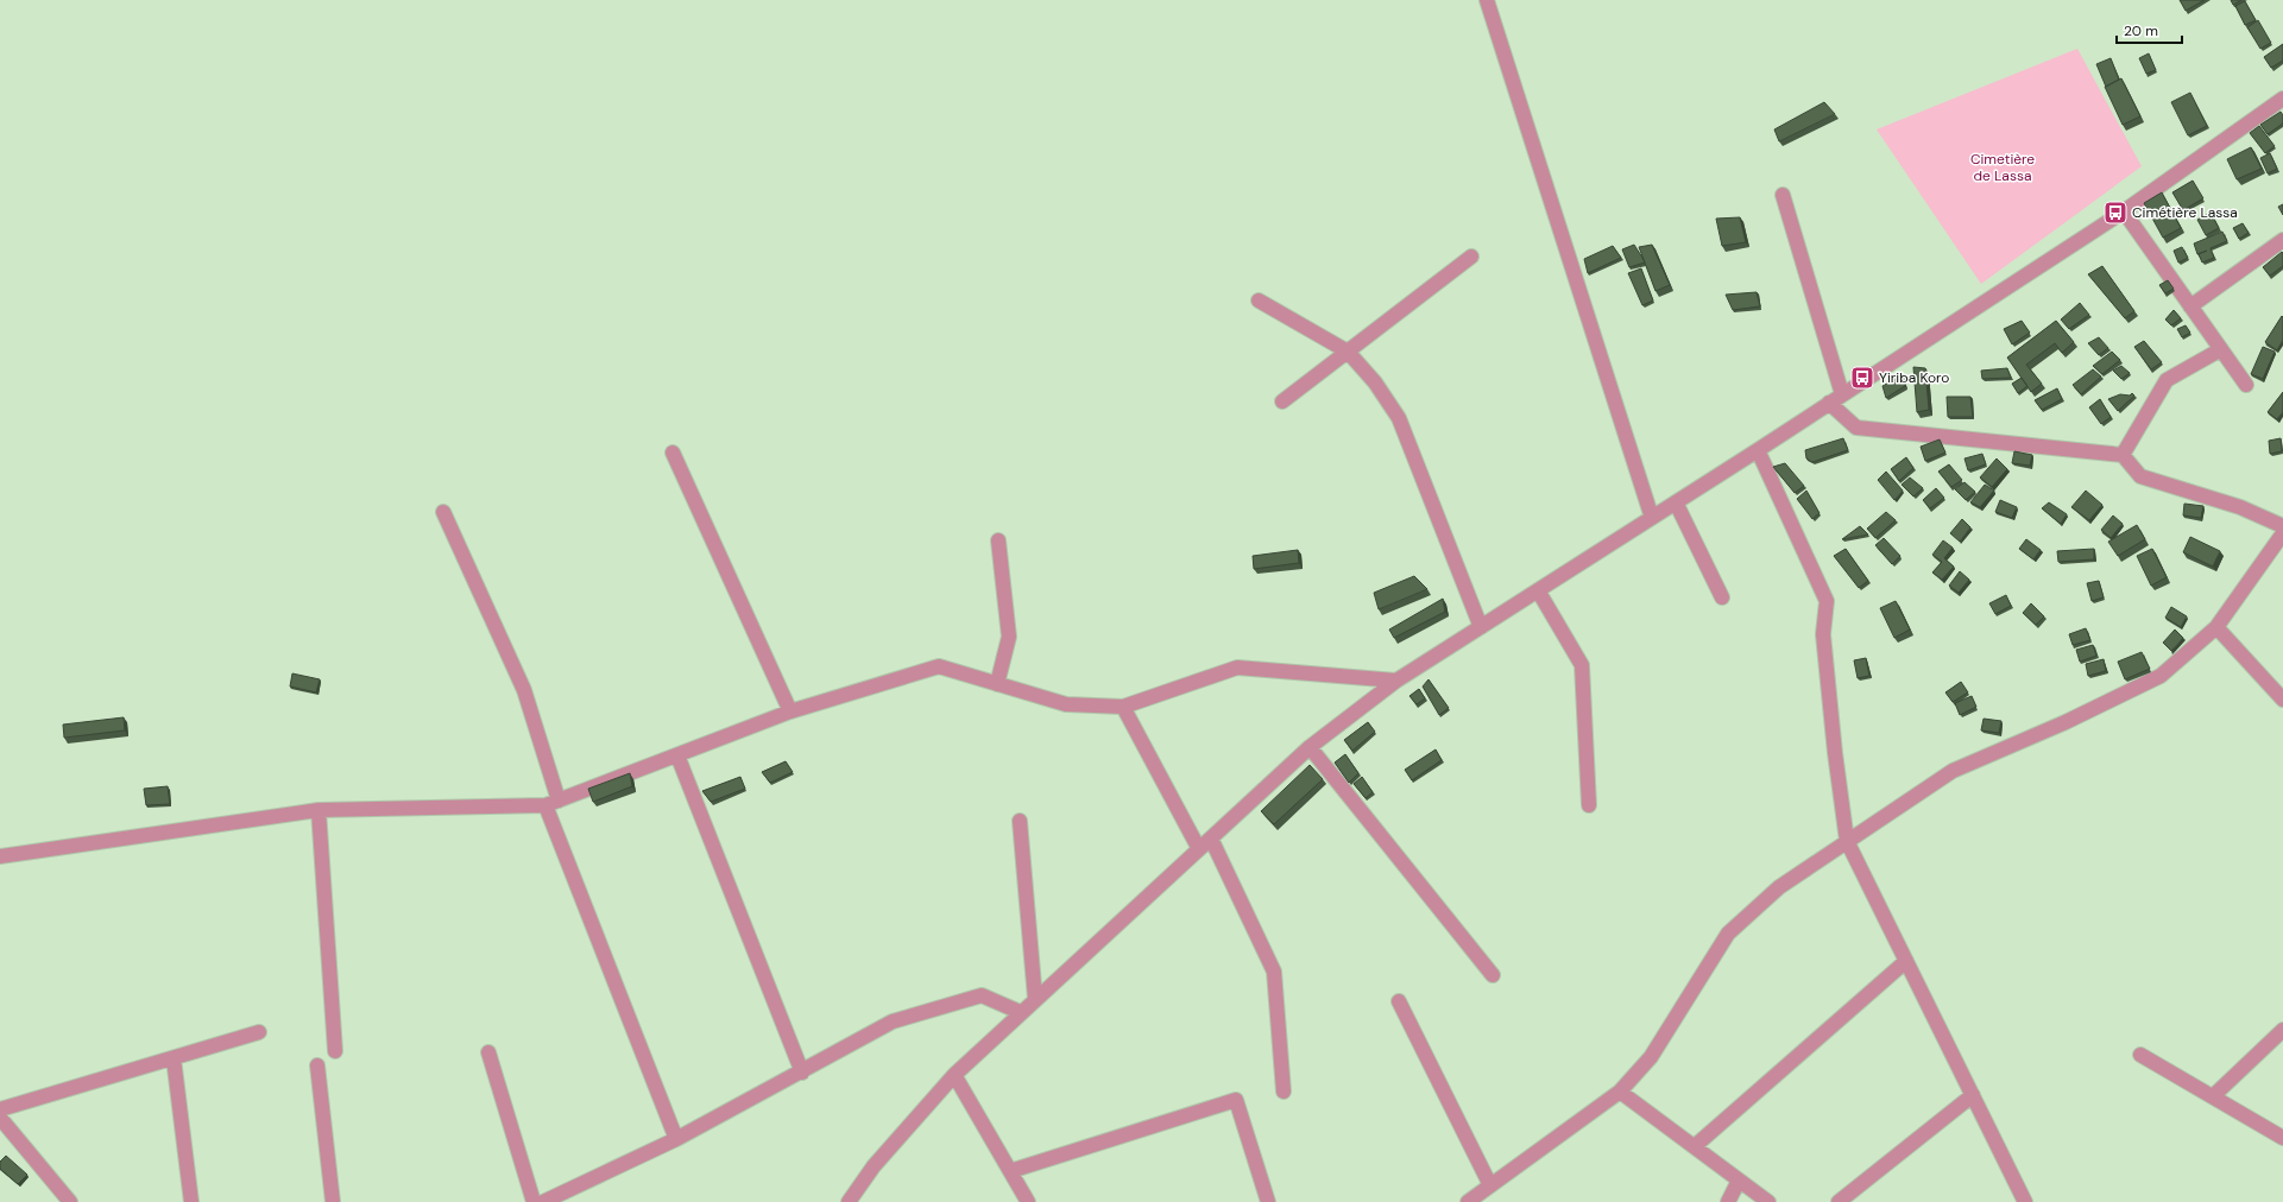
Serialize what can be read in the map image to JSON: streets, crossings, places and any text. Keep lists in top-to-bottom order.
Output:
{
  "parks": ["Cimetière de Lassa"],
  "places": {
    "bus stop": ["Cimétière Lassa", "Yiriba Koro"]
  },
  "scale_bar": "20 m"
}
